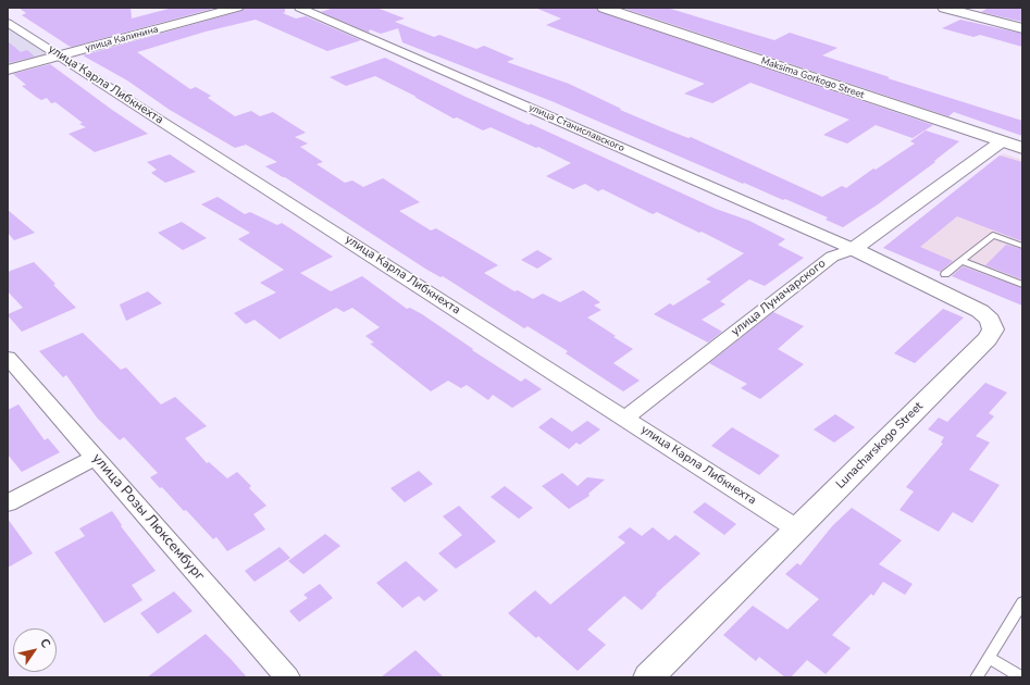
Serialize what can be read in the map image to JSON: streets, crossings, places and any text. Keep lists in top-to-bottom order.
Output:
{
  "streets": {
    "main road": ["Maksima Gorkogo Street"],
    "street": [
      "улица Калинина",
      "улица Карла Либкнехта",
      "улица Станиславского",
      "улица Луначарского",
      "Lunacharskogo Street",
      "улица Розы Люксембург"
    ]
  },
  "crossings": [
    ["улица Калинина", "улица Карла Либкнехта"],
    ["Maksima Gorkogo Street", "улица Луначарского"],
    ["улица Карла Либкнехта", "улица Луначарского"],
    ["улица Карла Либкнехта", "Lunacharskogo Street"],
    ["улица Станиславского", "улица Луначарского"],
    ["улица Станиславского", "Lunacharskogo Street"],
    ["улица Луначарского", "Lunacharskogo Street"]
  ],
  "north": "top right"
}
